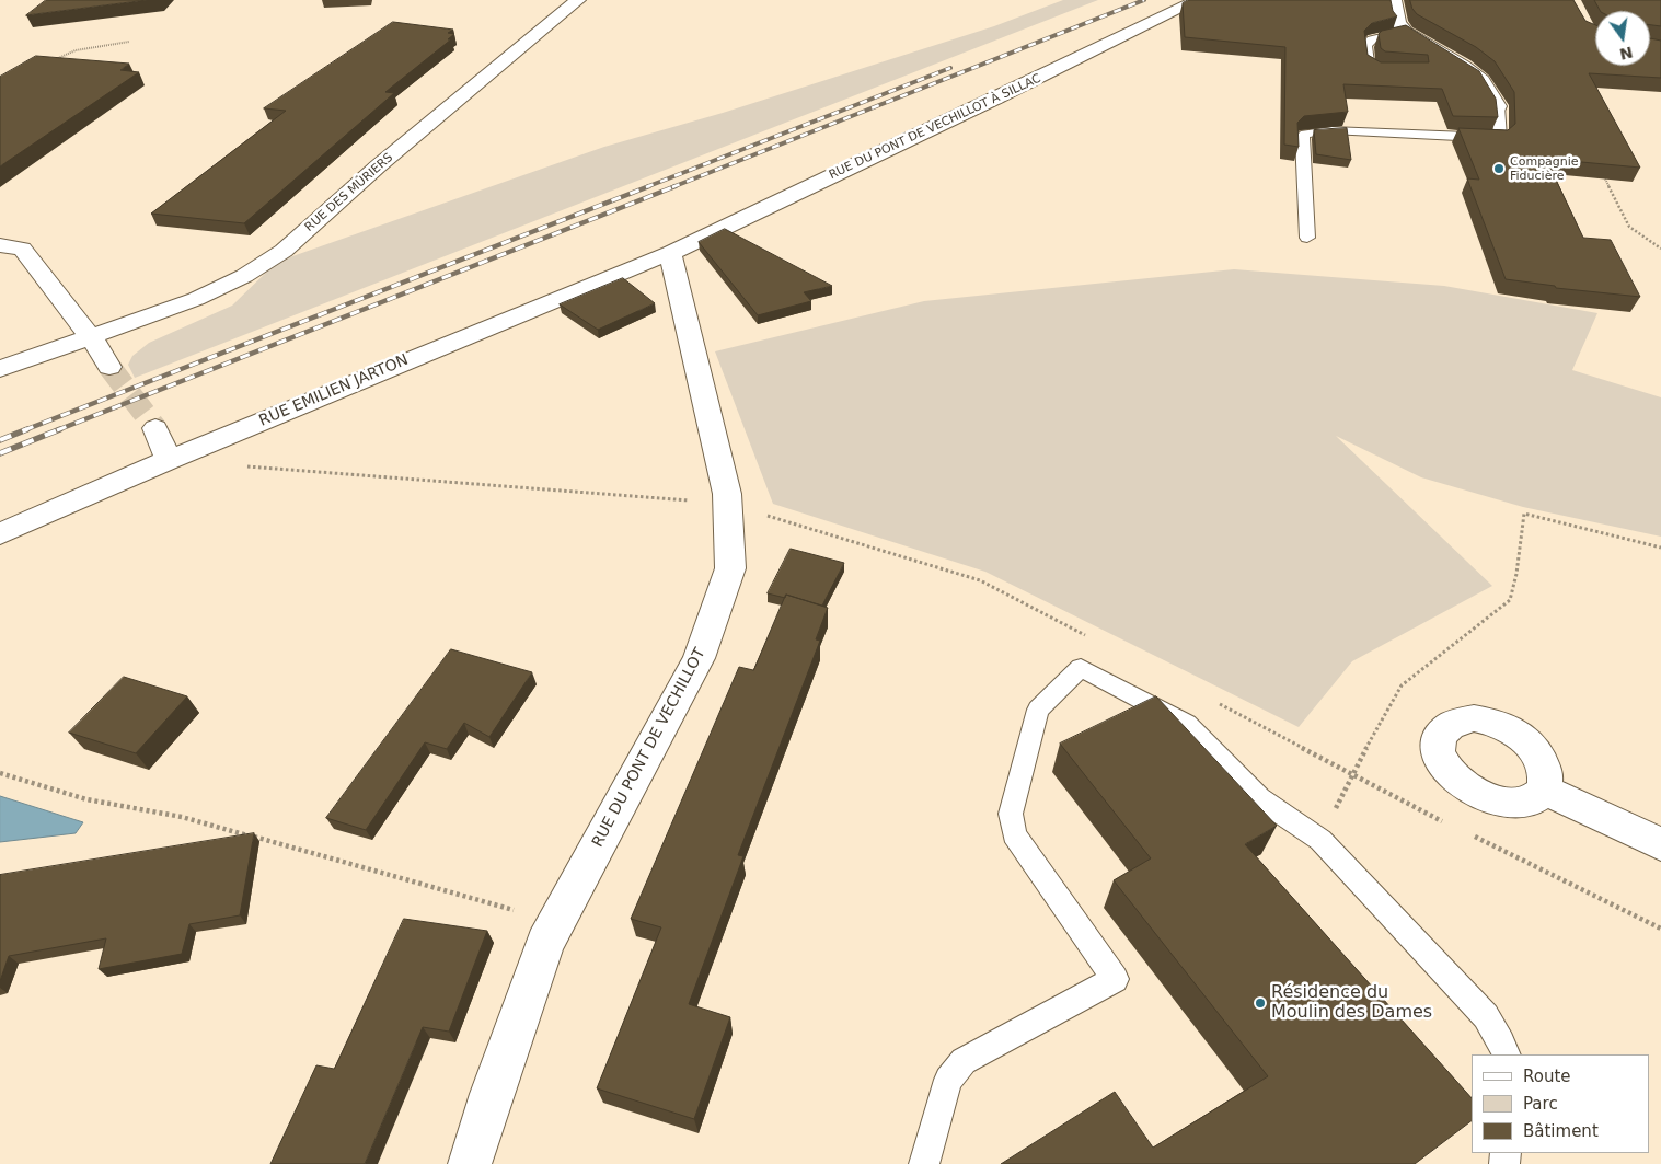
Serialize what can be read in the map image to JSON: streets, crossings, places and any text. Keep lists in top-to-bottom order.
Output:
{
  "streets": {
    "street": [
      "RUE DU PONT DE VECHILLOT À SILLAC",
      "RUE DES MÛRIERS",
      "RUE EMILIEN JARTON",
      "RUE DU PONT DE VECHILLOT"
    ]
  },
  "crossings": [
    ["RUE DU PONT DE VECHILLOT À SILLAC", "RUE EMILIEN JARTON"],
    ["RUE DU PONT DE VECHILLOT À SILLAC", "RUE DU PONT DE VECHILLOT"],
    ["RUE EMILIEN JARTON", "RUE DU PONT DE VECHILLOT"]
  ],
  "places": ["Compagnie Fiducière", "Résidence du Moulin des Dames"],
  "legend": ["Route", "Parc", "Bâtiment"],
  "north": "bottom"
}
